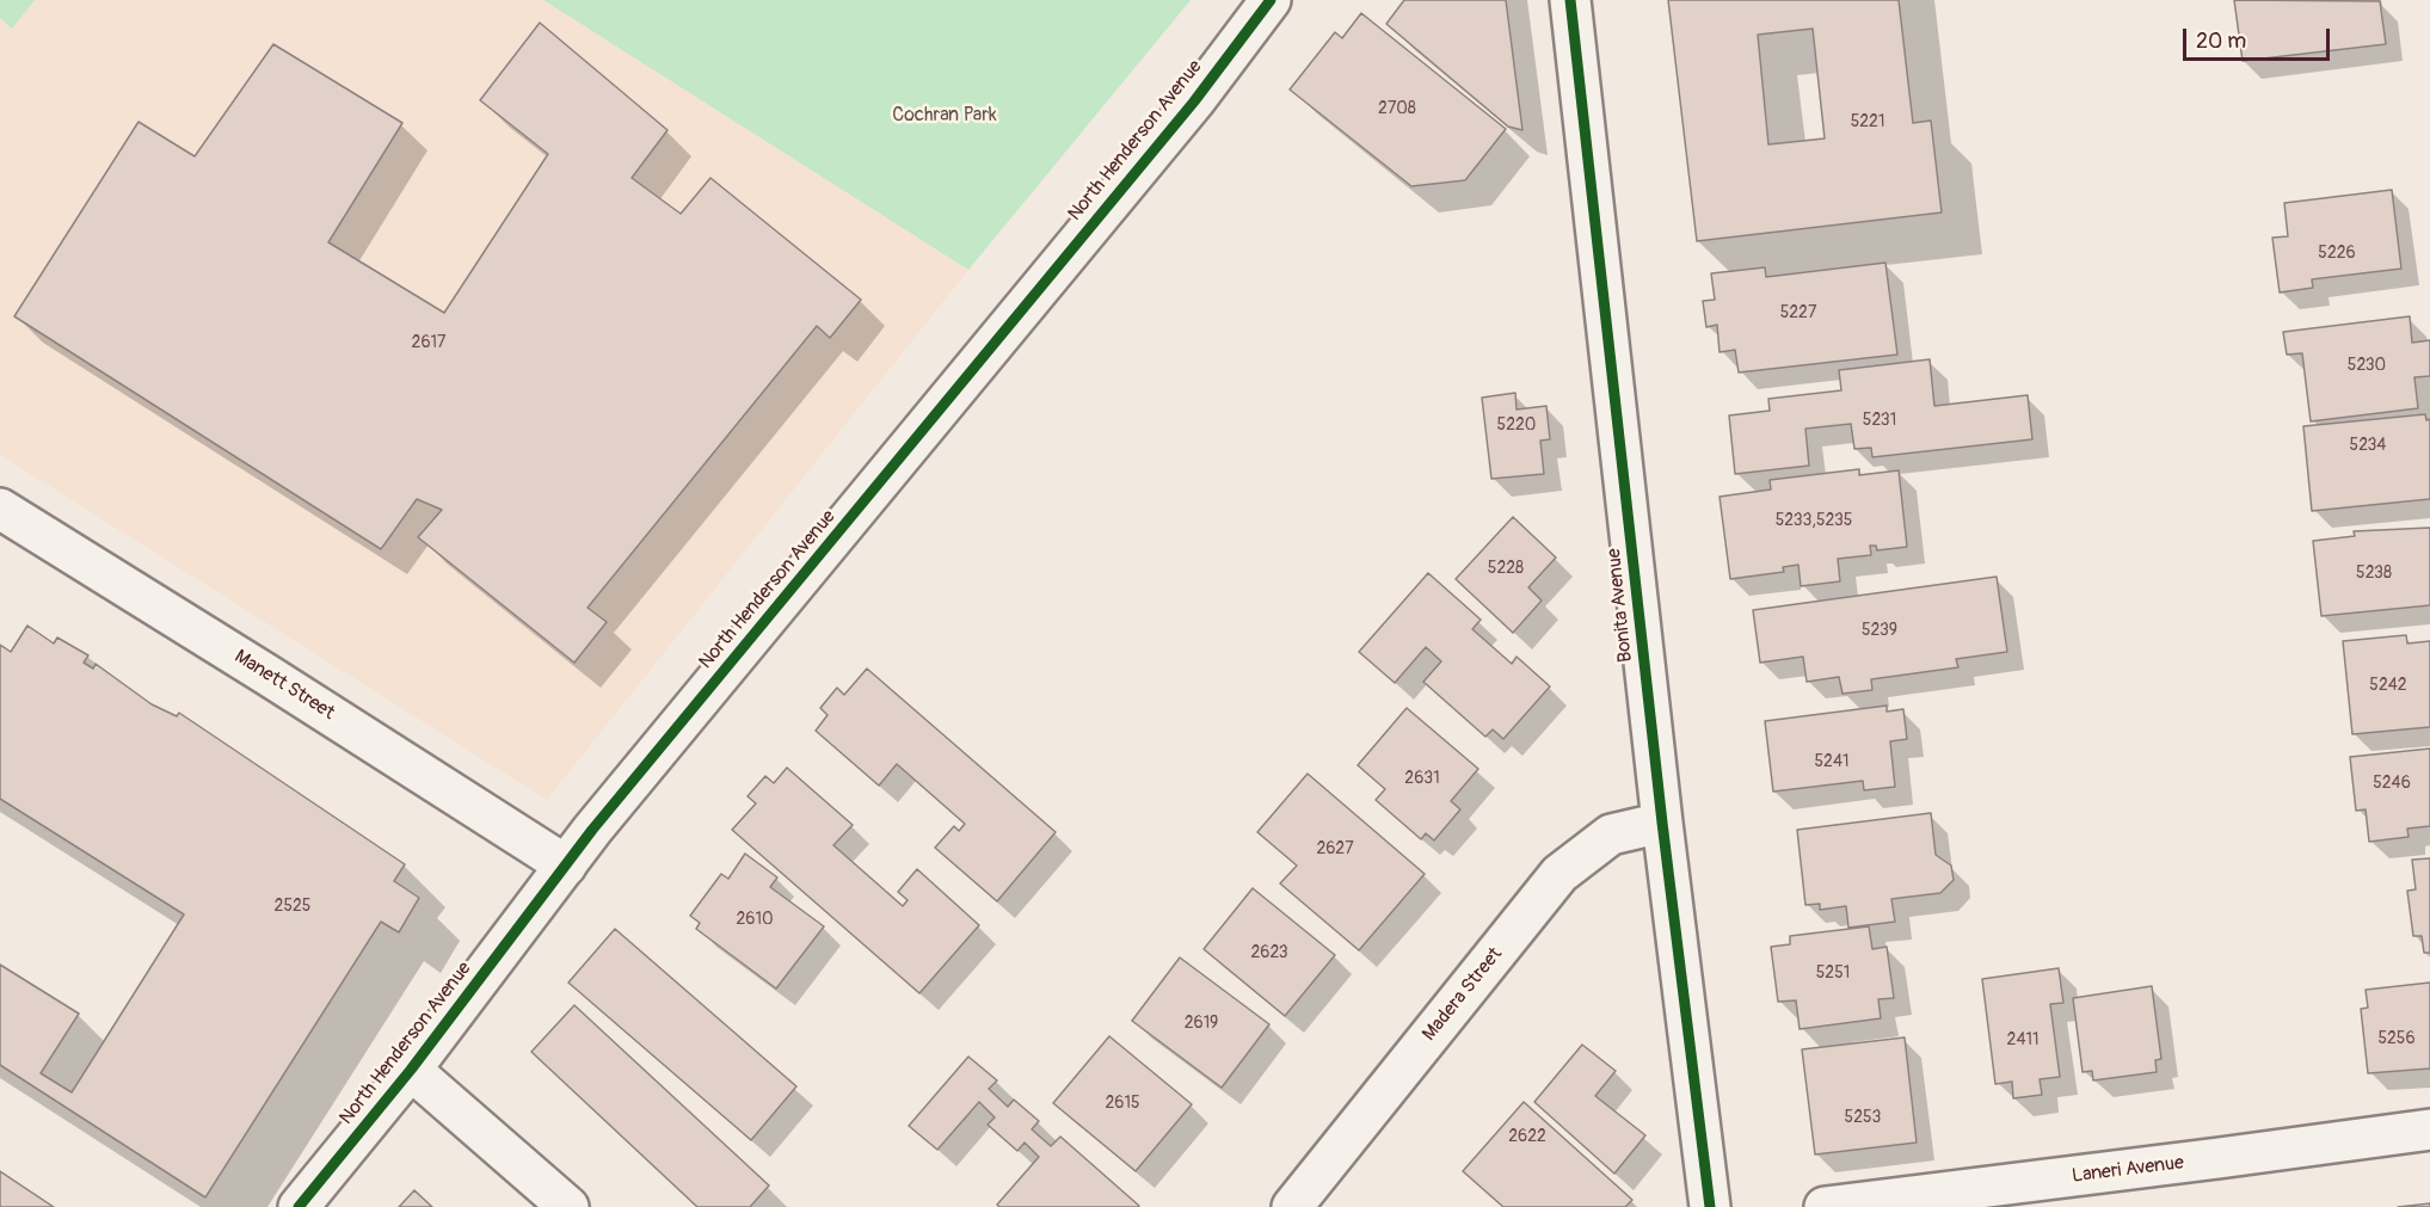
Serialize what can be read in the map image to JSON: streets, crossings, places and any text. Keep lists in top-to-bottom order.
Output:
{
  "streets": {
    "street": [
      "North Henderson Avenue",
      "Bonita Avenue",
      "Manett Street",
      "Madera Street",
      "Laneri Avenue"
    ]
  },
  "crossings": [
    ["North Henderson Avenue", "Manett Street"],
    ["Bonita Avenue", "Madera Street"]
  ],
  "parks": ["Cochran Park"],
  "house_numbers": [
    "2708",
    "5221",
    "5226",
    "5227",
    "2617",
    "5230",
    "5231",
    "5220",
    "5234",
    "5233,5235",
    "5228",
    "5238",
    "5239",
    "5242",
    "5241",
    "2631",
    "5246",
    "2627",
    "2525",
    "2610",
    "2623",
    "5251",
    "2619",
    "5256",
    "2411",
    "2615",
    "5253",
    "2622"
  ],
  "scale_bar": "20 m"
}
